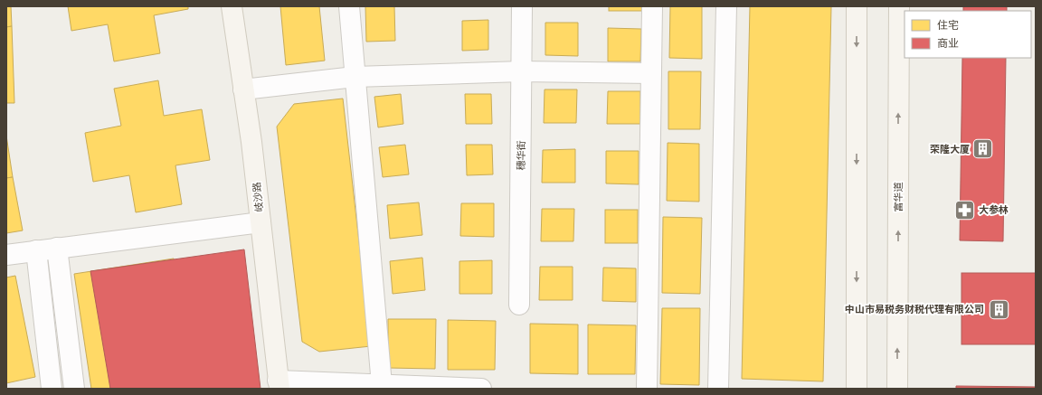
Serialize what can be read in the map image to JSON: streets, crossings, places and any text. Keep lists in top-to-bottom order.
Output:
{
  "streets": {
    "main road": ["岐沙路", "富华道"],
    "street": ["穗华街"]
  },
  "places": {
    "building": ["荣隆大厦", "中山市易税务财税代理有限公司"],
    "pharmacy": ["大参林"]
  },
  "legend": ["住宅", "商业"]
}
